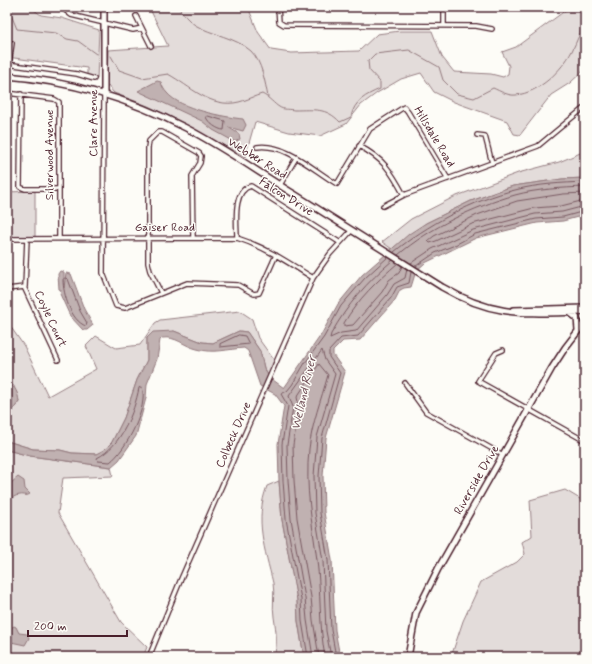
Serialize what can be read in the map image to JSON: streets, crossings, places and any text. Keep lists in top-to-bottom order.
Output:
{
  "streets": {
    "main road": ["Clare Avenue", "Webber Road", "Riverside Drive"],
    "street": [
      "Hillsdale Road",
      "Silverwood Avenue",
      "Falcon Drive",
      "Gaiser Road",
      "Coyle Court",
      "Colbeck Drive"
    ]
  },
  "crossings": [
    ["Clare Avenue", "Webber Road"],
    ["Clare Avenue", "Gaiser Road"],
    ["Silverwood Avenue", "Gaiser Road"],
    ["Webber Road", "Colbeck Drive"],
    ["Falcon Drive", "Gaiser Road"],
    ["Falcon Drive", "Colbeck Drive"],
    ["Gaiser Road", "Colbeck Drive"]
  ],
  "water": ["Welland River"],
  "scale_bar": "200 m"
}
